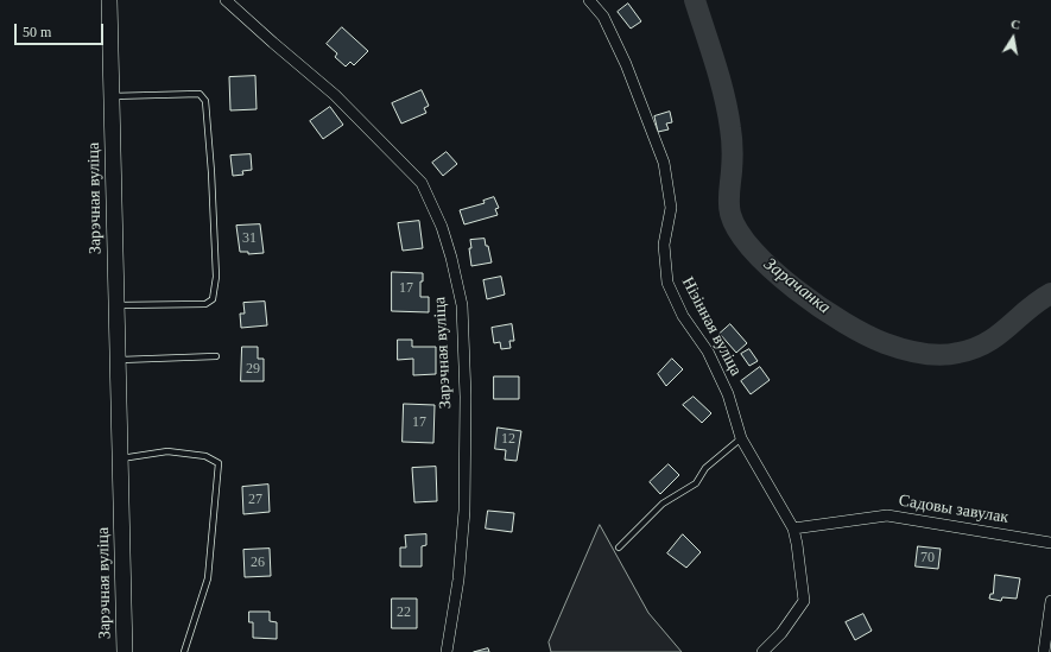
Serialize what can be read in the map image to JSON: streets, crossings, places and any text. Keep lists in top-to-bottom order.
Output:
{
  "streets": {
    "street": ["Зарэчная вуліца", "Нізінная вуліца", "Садовы завулак"]
  },
  "crossings": [
    ["Нізінная вуліца", "Садовы завулак"]
  ],
  "water": ["Зарачанка"],
  "house_numbers": [
    "31",
    "17",
    "29",
    "17",
    "12",
    "27",
    "70",
    "26",
    "22"
  ],
  "scale_bar": "50 m",
  "north": "top"
}
